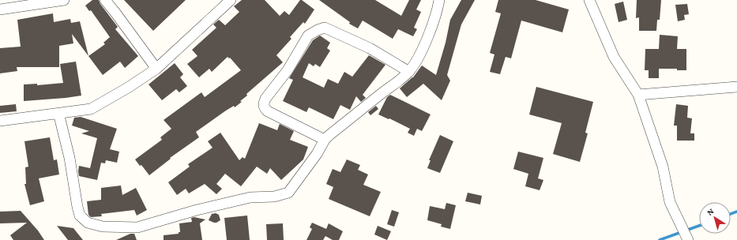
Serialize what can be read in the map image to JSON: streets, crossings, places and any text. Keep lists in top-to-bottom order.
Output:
{
  "north": "top left"
}
